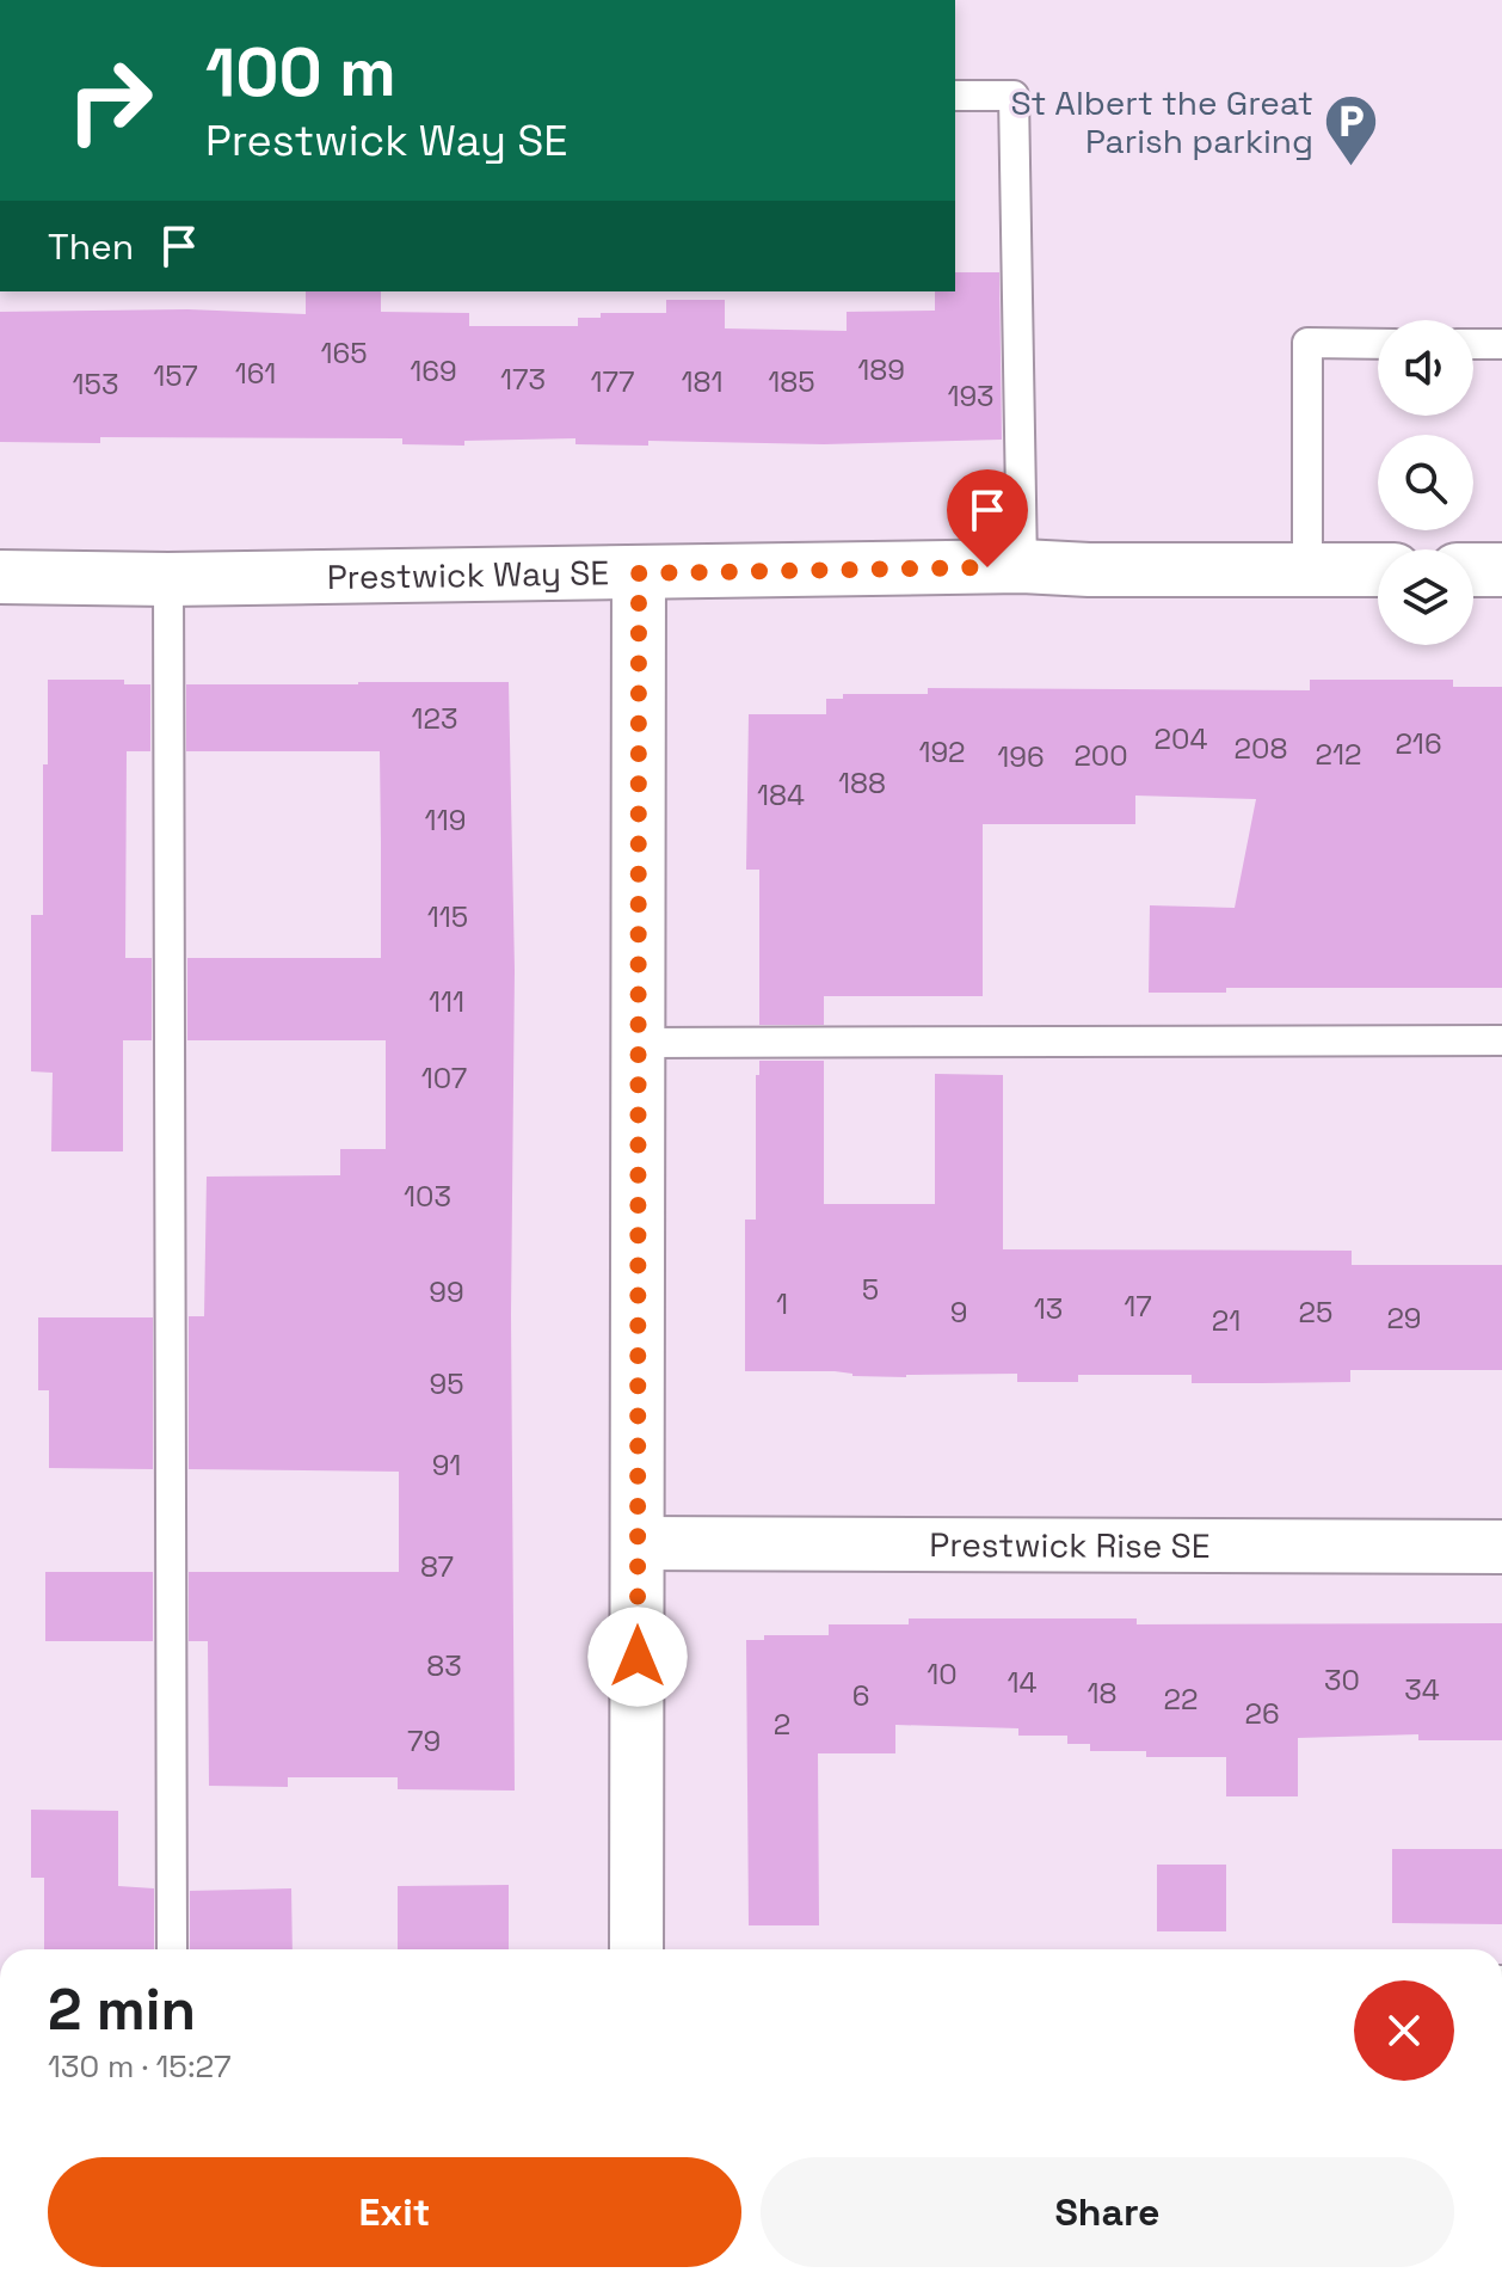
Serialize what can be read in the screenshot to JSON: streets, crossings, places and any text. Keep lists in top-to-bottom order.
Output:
{
  "streets": {
    "street": ["Prestwick Way SE", "Prestwick Rise SE"]
  },
  "places": {
    "parking": ["St Albert the Great Parish parking"]
  },
  "house_numbers": [
    "165",
    "189",
    "169",
    "161",
    "157",
    "173",
    "177",
    "181",
    "185",
    "153",
    "193",
    "123",
    "204",
    "216",
    "208",
    "192",
    "212",
    "200",
    "196",
    "188",
    "184",
    "119",
    "115",
    "111",
    "107",
    "103",
    "5",
    "99",
    "1",
    "17",
    "13",
    "9",
    "25",
    "29",
    "21",
    "95",
    "91",
    "87",
    "83",
    "10",
    "30",
    "14",
    "34",
    "18",
    "6",
    "22",
    "26",
    "2",
    "79"
  ],
  "page": {
    "turn": ["100 m", "Prestwick Way SE"],
    "then": "Then",
    "heading": ["2 min", "130 m · 15:27"],
    "buttons": ["Exit", "Share"]
  }
}
